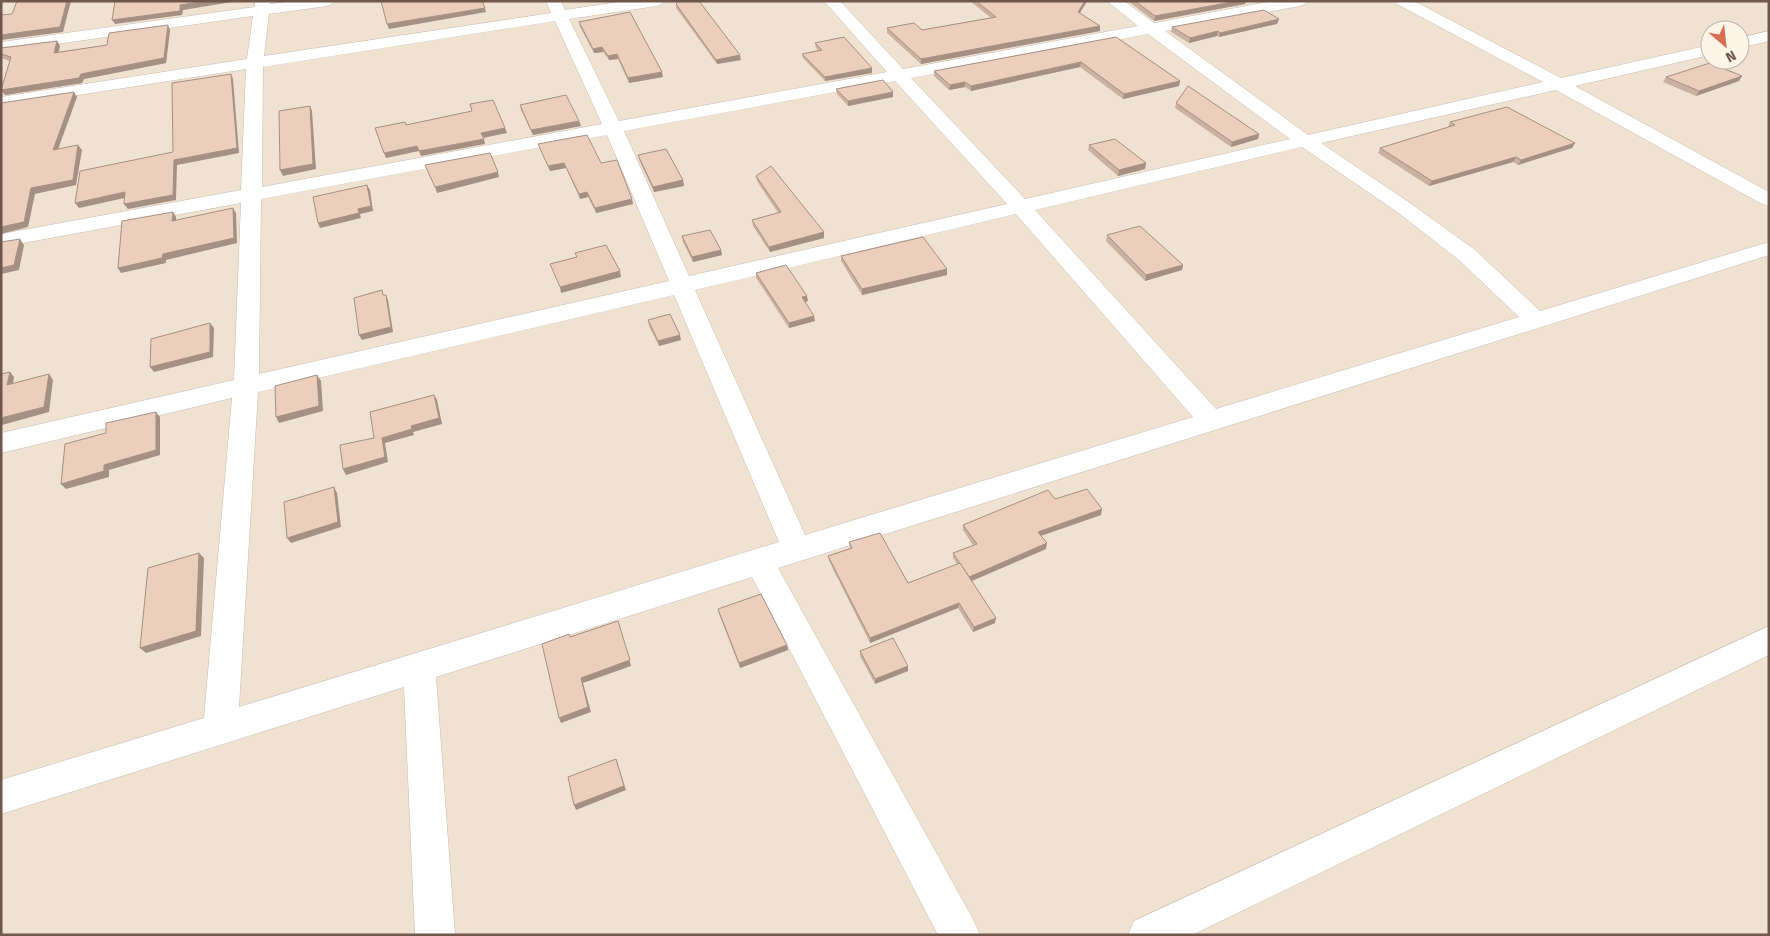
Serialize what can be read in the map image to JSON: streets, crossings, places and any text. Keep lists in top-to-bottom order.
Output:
{
  "north": "bottom right"
}
